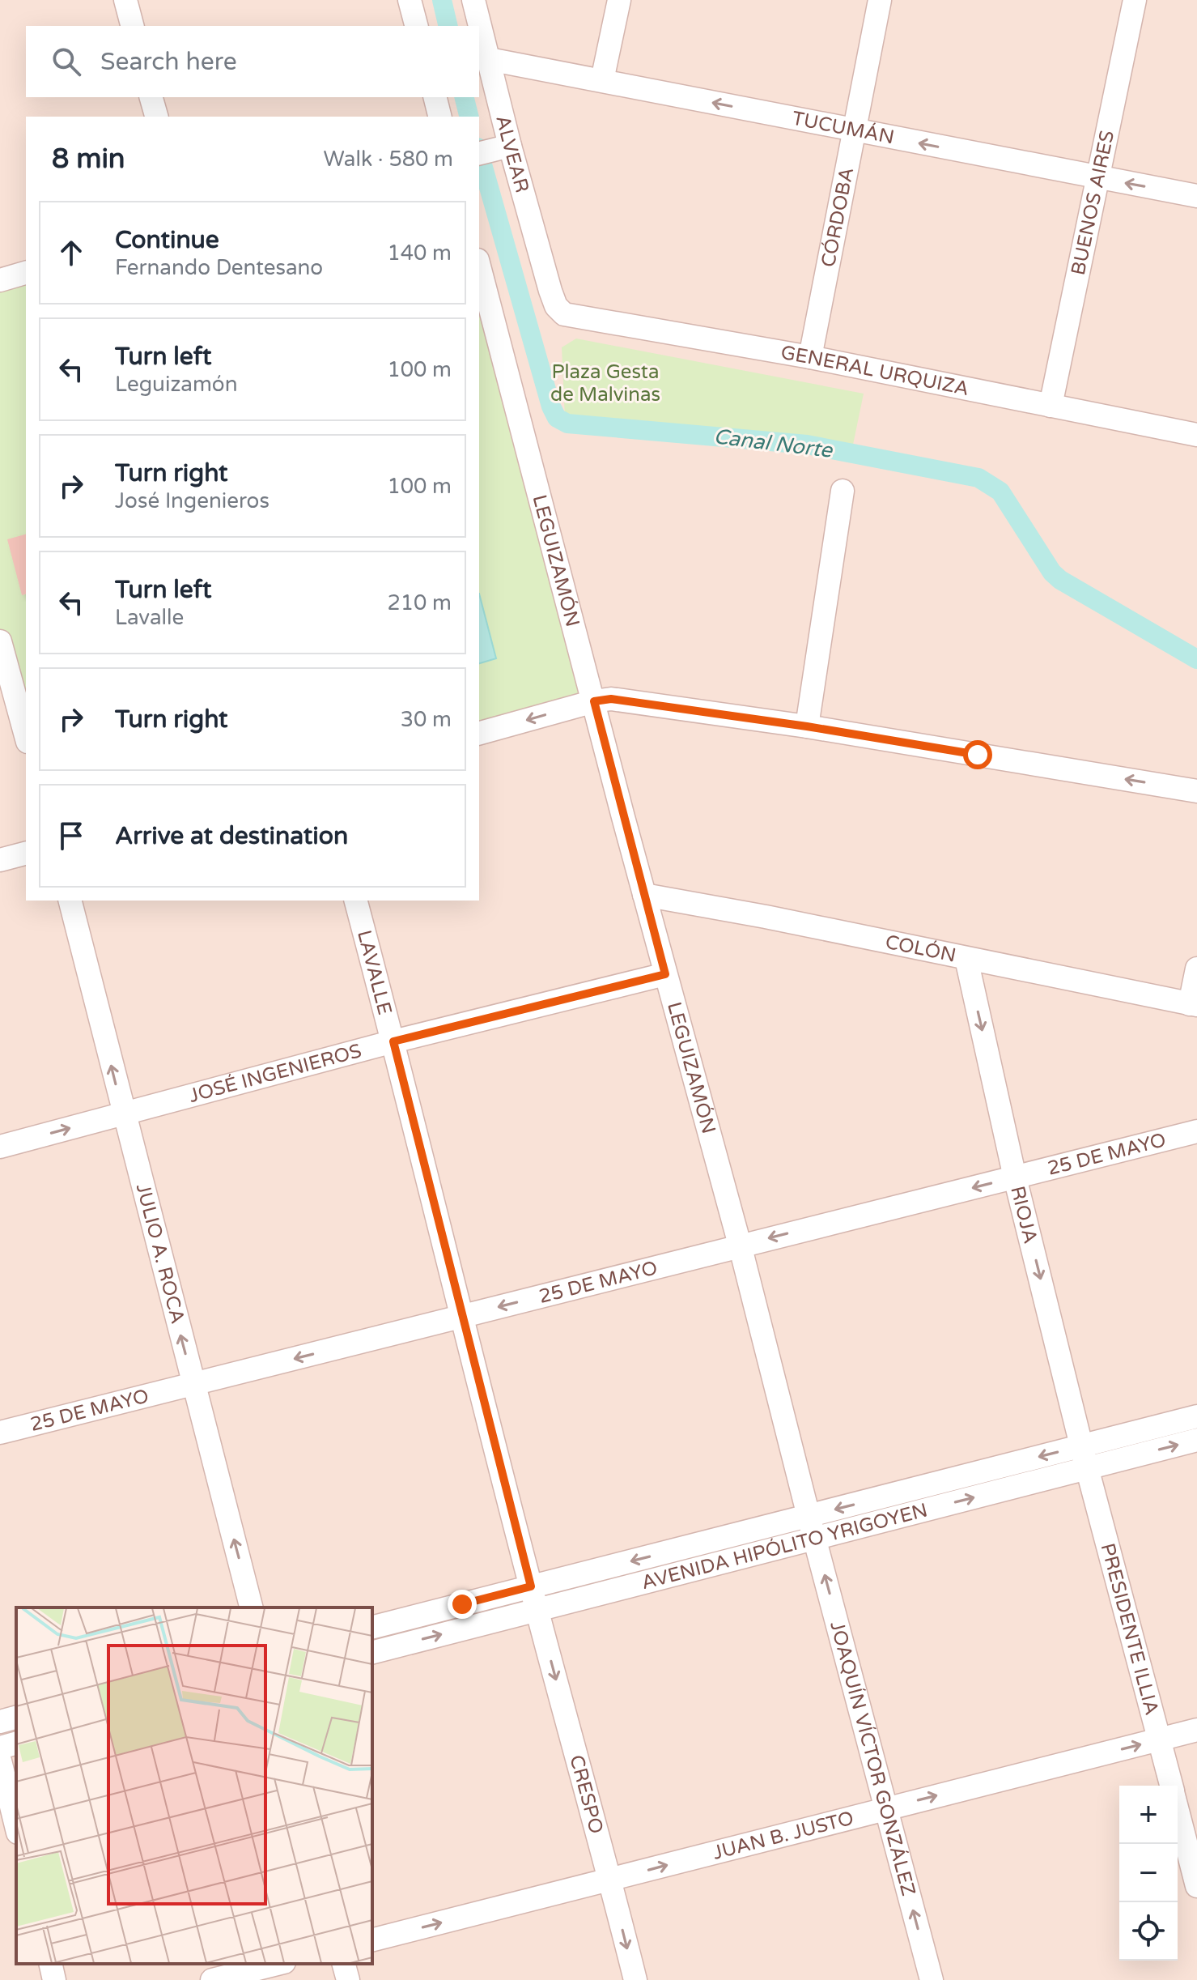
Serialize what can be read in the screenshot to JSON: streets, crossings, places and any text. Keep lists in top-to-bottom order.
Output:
{
  "streets": {
    "street": [
      "TUCUMÁN",
      "ALVEAR",
      "BUENOS AIRES",
      "CÓRDOBA",
      "GENERAL URQUIZA",
      "LEGUIZAMÓN",
      "COLÓN",
      "LAVALLE",
      "JOSÉ INGENIEROS",
      "25 DE MAYO",
      "RIOJA",
      "JULIO A. ROCA",
      "AVENIDA HIPÓLITO YRIGOYEN",
      "PRESIDENTE ILLIA",
      "JOAQUÍN VÍCTOR GONZÁLEZ",
      "CRESPO",
      "JUAN B. JUSTO"
    ]
  },
  "crossings": [
    ["TUCUMÁN", "ALVEAR"],
    ["TUCUMÁN", "BUENOS AIRES"],
    ["TUCUMÁN", "CÓRDOBA"],
    ["ALVEAR", "GENERAL URQUIZA"],
    ["BUENOS AIRES", "GENERAL URQUIZA"],
    ["CÓRDOBA", "GENERAL URQUIZA"],
    ["LEGUIZAMÓN", "COLÓN"],
    ["LEGUIZAMÓN", "JOSÉ INGENIEROS"],
    ["LEGUIZAMÓN", "25 DE MAYO"],
    ["LEGUIZAMÓN", "AVENIDA HIPÓLITO YRIGOYEN"],
    ["LEGUIZAMÓN", "JOAQUÍN VÍCTOR GONZÁLEZ"],
    ["COLÓN", "RIOJA"],
    ["LAVALLE", "JOSÉ INGENIEROS"],
    ["LAVALLE", "25 DE MAYO"],
    ["LAVALLE", "AVENIDA HIPÓLITO YRIGOYEN"],
    ["LAVALLE", "CRESPO"],
    ["JOSÉ INGENIEROS", "JULIO A. ROCA"],
    ["25 DE MAYO", "RIOJA"],
    ["25 DE MAYO", "JULIO A. ROCA"],
    ["RIOJA", "AVENIDA HIPÓLITO YRIGOYEN"],
    ["RIOJA", "PRESIDENTE ILLIA"],
    ["AVENIDA HIPÓLITO YRIGOYEN", "PRESIDENTE ILLIA"],
    ["AVENIDA HIPÓLITO YRIGOYEN", "JOAQUÍN VÍCTOR GONZÁLEZ"],
    ["AVENIDA HIPÓLITO YRIGOYEN", "CRESPO"],
    ["PRESIDENTE ILLIA", "JUAN B. JUSTO"],
    ["JOAQUÍN VÍCTOR GONZÁLEZ", "JUAN B. JUSTO"],
    ["CRESPO", "JUAN B. JUSTO"]
  ],
  "one_way": [
    "TUCUMÁN",
    "25 DE MAYO",
    "RIOJA",
    "JULIO A. ROCA",
    "JOAQUÍN VÍCTOR GONZÁLEZ",
    "CRESPO",
    "JUAN B. JUSTO"
  ],
  "water": ["Canal Norte"],
  "parks": ["Plaza Gesta de Malvinas"],
  "page": {
    "search": "Search here",
    "heading": ["8 min", "Walk · 580 m"],
    "list": [
      ["Continue", "Fernando Dentesano", "140 m"],
      ["Turn left", "Leguizamón", "100 m"],
      ["Turn right", "José Ingenieros", "100 m"],
      ["Turn left", "Lavalle", "210 m"],
      ["Turn right", "30 m"],
      "Arrive at destination"
    ],
    "map_buttons": ["+", "−"]
  }
}
